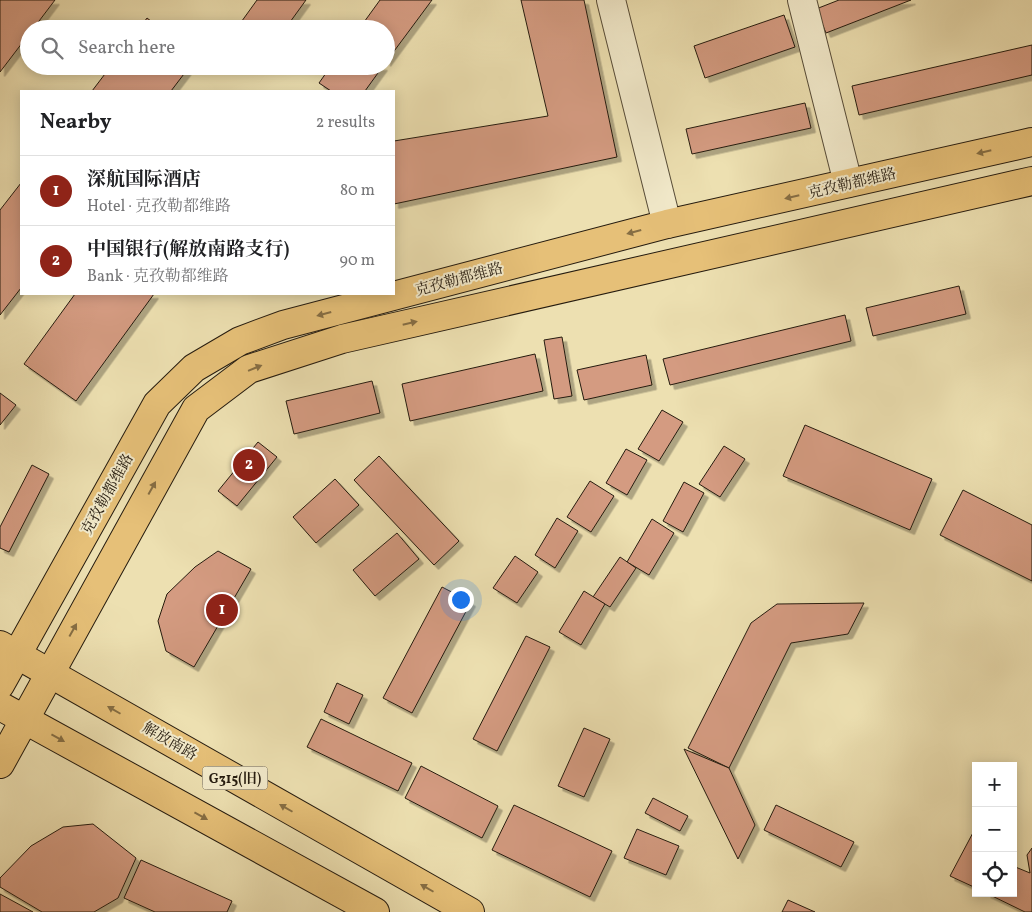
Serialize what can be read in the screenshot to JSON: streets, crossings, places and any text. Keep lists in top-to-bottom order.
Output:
{
  "streets": {
    "main road": ["克孜勒都维路", "解放南路", "G315(旧)"]
  },
  "crossings": [
    ["克孜勒都维路", "解放南路"]
  ],
  "page": {
    "search": "Search here",
    "heading": ["Nearby", "2 results"],
    "list": [
      {
        "mark": "1",
        "name": "深航国际酒店",
        "note": "Hotel · 克孜勒都维路",
        "value": "80 m"
      },
      {
        "mark": "2",
        "name": "中国银行(解放南路支行)",
        "note": "Bank · 克孜勒都维路",
        "value": "90 m"
      }
    ],
    "pins": ["2", "1"],
    "map_buttons": ["+", "−"]
  }
}
